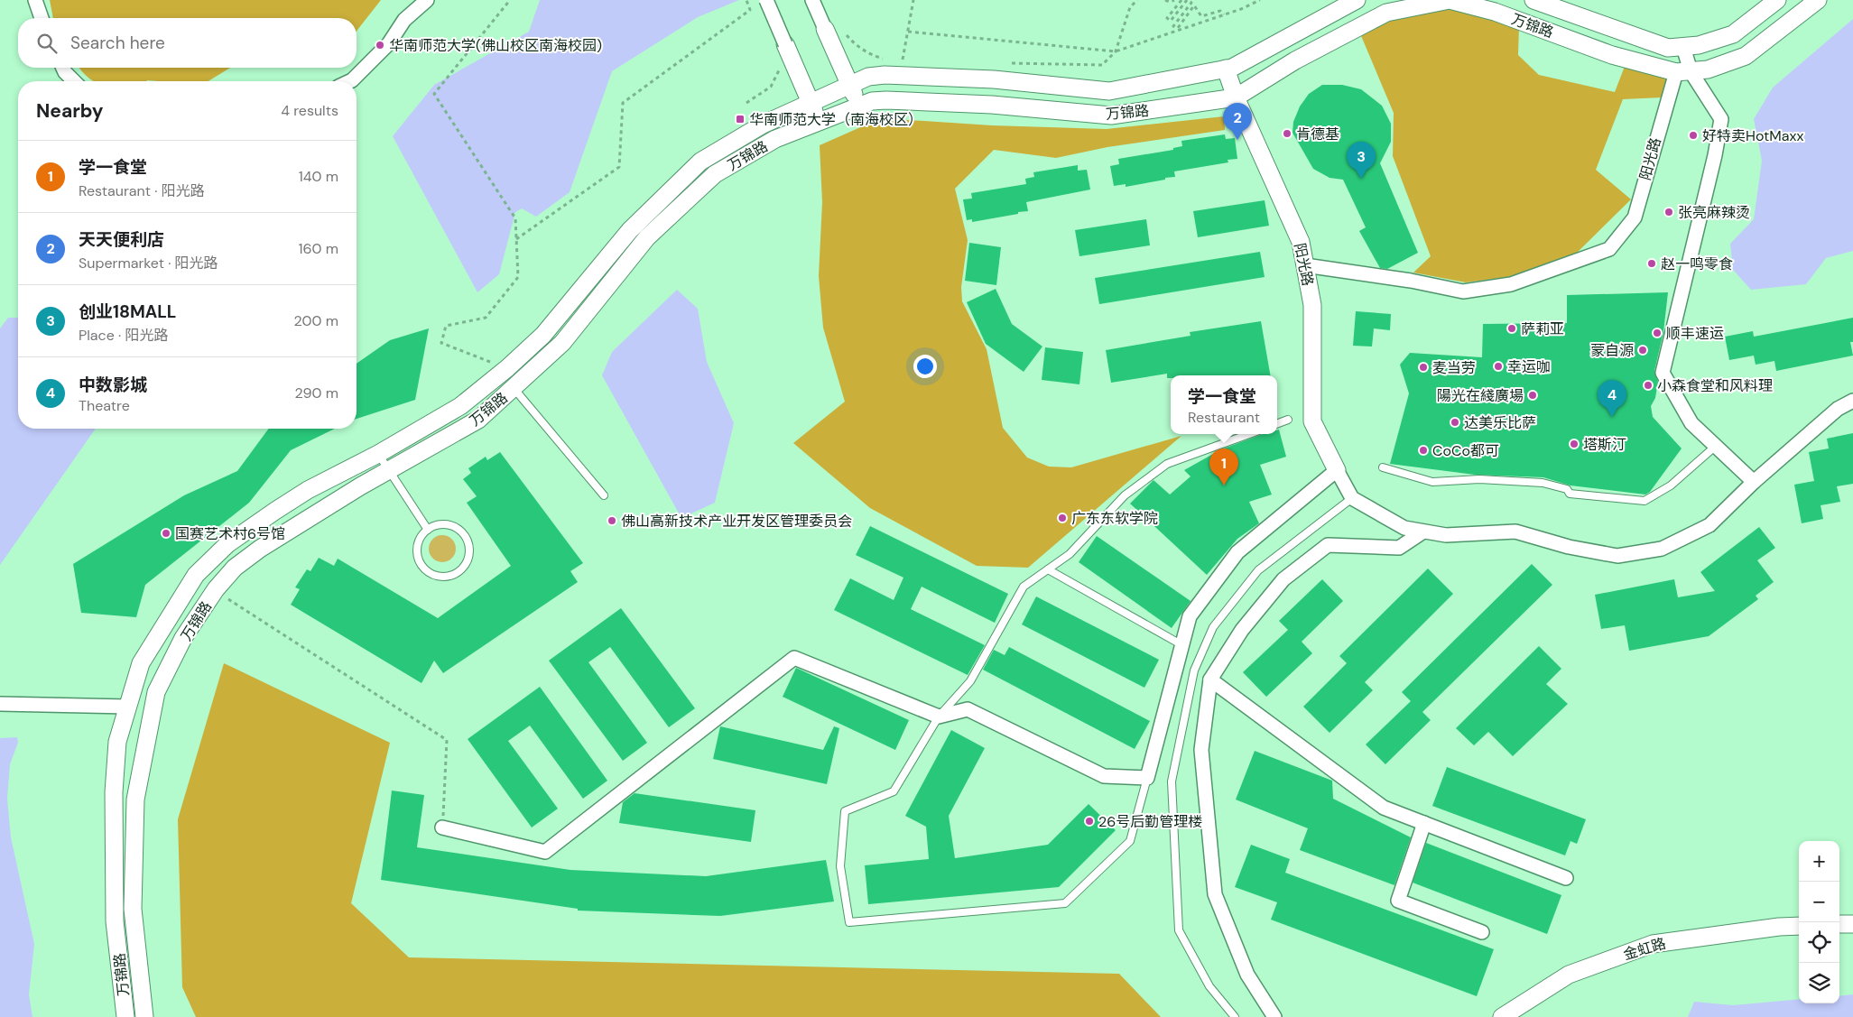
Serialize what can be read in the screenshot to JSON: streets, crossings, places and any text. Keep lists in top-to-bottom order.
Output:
{
  "streets": {
    "street": ["万锦路", "阳光路", "金虹路"]
  },
  "crossings": [
    ["万锦路", "阳光路"]
  ],
  "places": {
    "other": [
      "华南师范大学(佛山校区南海校园)",
      "肯德基",
      "好特卖HotMaxx",
      "张亮麻辣烫",
      "赵一鸣零食",
      "萨莉亚",
      "顺丰速运",
      "蒙自源",
      "幸运咖",
      "麦当劳",
      "小森食堂和风料理",
      "陽光在綫廣場",
      "达美乐比萨",
      "塔斯汀",
      "CoCo都可",
      "广东东软学院",
      "佛山高新技术产业开发区管理委员会",
      "国赛艺术村6号馆",
      "26号后勤管理楼"
    ],
    "transit": ["华南师范大学（南海校区）"]
  },
  "page": {
    "search": "Search here",
    "heading": ["Nearby", "4 results"],
    "pins": [
      "2",
      "3",
      "4",
      "1"
    ],
    "list": [
      {
        "mark": "1",
        "name": "学一食堂",
        "note": "Restaurant · 阳光路",
        "value": "140 m"
      },
      {
        "mark": "2",
        "name": "天天便利店",
        "note": "Supermarket · 阳光路",
        "value": "160 m"
      },
      {
        "mark": "3",
        "name": "创业18MALL",
        "note": "Place · 阳光路",
        "value": "200 m"
      },
      {
        "mark": "4",
        "name": "中数影城",
        "note": "Theatre",
        "value": "290 m"
      }
    ],
    "popup": ["学一食堂", "Restaurant"],
    "map_buttons": ["+", "−"]
  }
}
